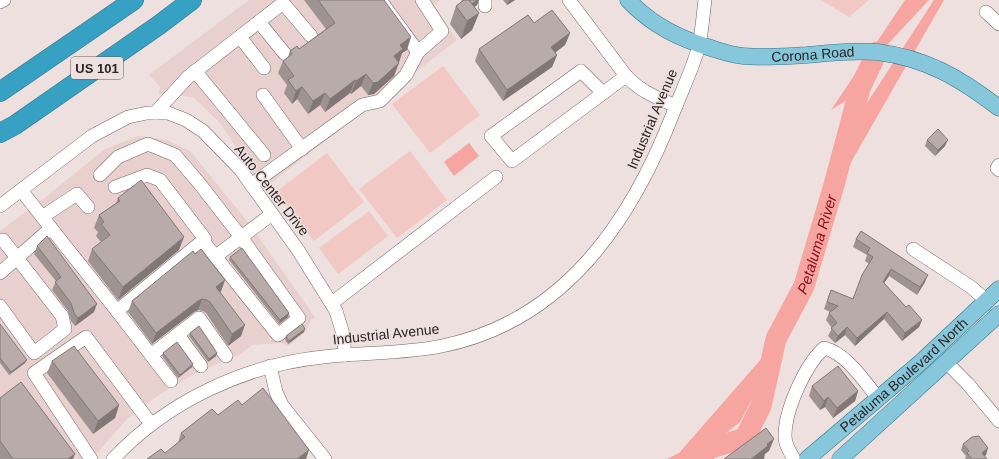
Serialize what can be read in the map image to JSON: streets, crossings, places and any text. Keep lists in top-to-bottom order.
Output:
{
  "streets": {
    "highway": ["US 101"],
    "main road": ["Corona Road", "Petaluma Boulevard North"],
    "street": ["Industrial Avenue", "Auto Center Drive"]
  },
  "crossings": [
    ["Corona Road", "Industrial Avenue"],
    ["Industrial Avenue", "Auto Center Drive"]
  ],
  "water": ["Petaluma River"]
}
